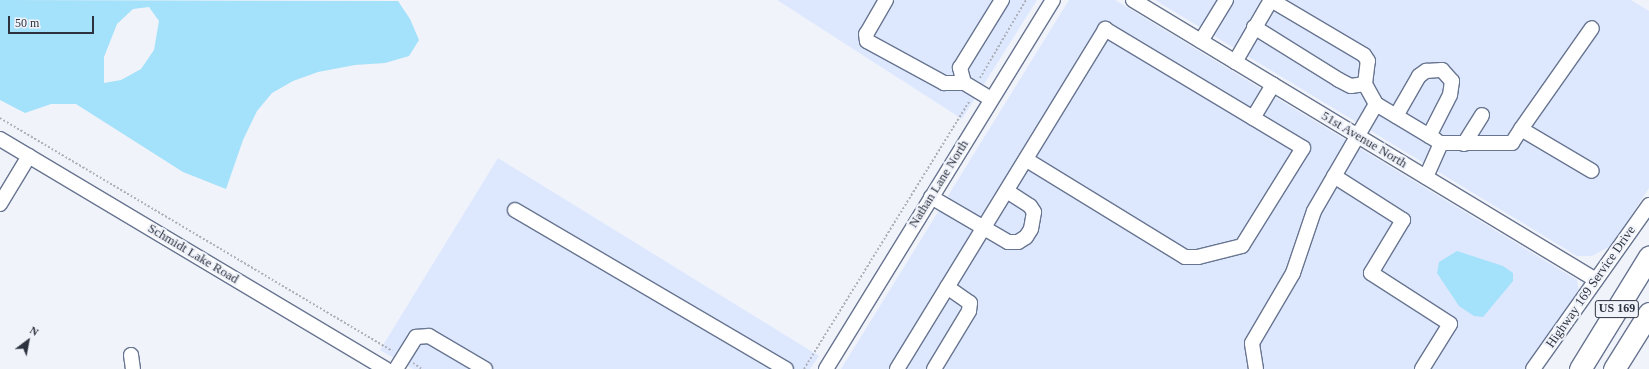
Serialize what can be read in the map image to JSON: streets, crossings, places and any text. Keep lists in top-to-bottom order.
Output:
{
  "streets": {
    "highway": ["US 169"],
    "street": [
      "51st Avenue North",
      "Nathan Lane North",
      "Schmidt Lake Road",
      "Highway 169 Service Drive"
    ]
  },
  "crossings": [
    ["51st Avenue North", "Highway 169 Service Drive"]
  ],
  "scale_bar": "50 m",
  "north": "top right"
}
